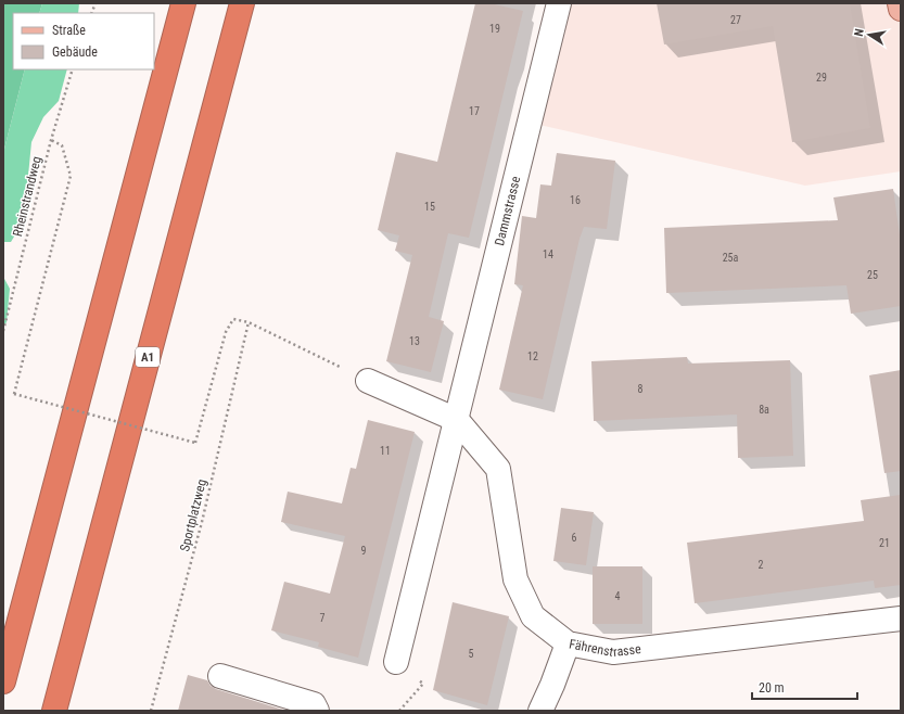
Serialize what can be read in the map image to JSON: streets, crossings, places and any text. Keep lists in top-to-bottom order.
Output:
{
  "streets": {
    "highway": ["A1"],
    "street": ["Dammstrasse", "Fährenstrasse"],
    "path": ["Rheinstrandweg", "Sportplatzweg"]
  },
  "crossings": [
    ["Dammstrasse", "Fährenstrasse"]
  ],
  "house_numbers": [
    "27",
    "19",
    "29",
    "17",
    "16",
    "15",
    "14",
    "25a",
    "25",
    "13",
    "12",
    "8",
    "8a",
    "11",
    "6",
    "21",
    "9",
    "2",
    "4",
    "7",
    "5"
  ],
  "legend": ["Straße", "Gebäude"],
  "scale_bar": "20 m",
  "north": "left"
}
